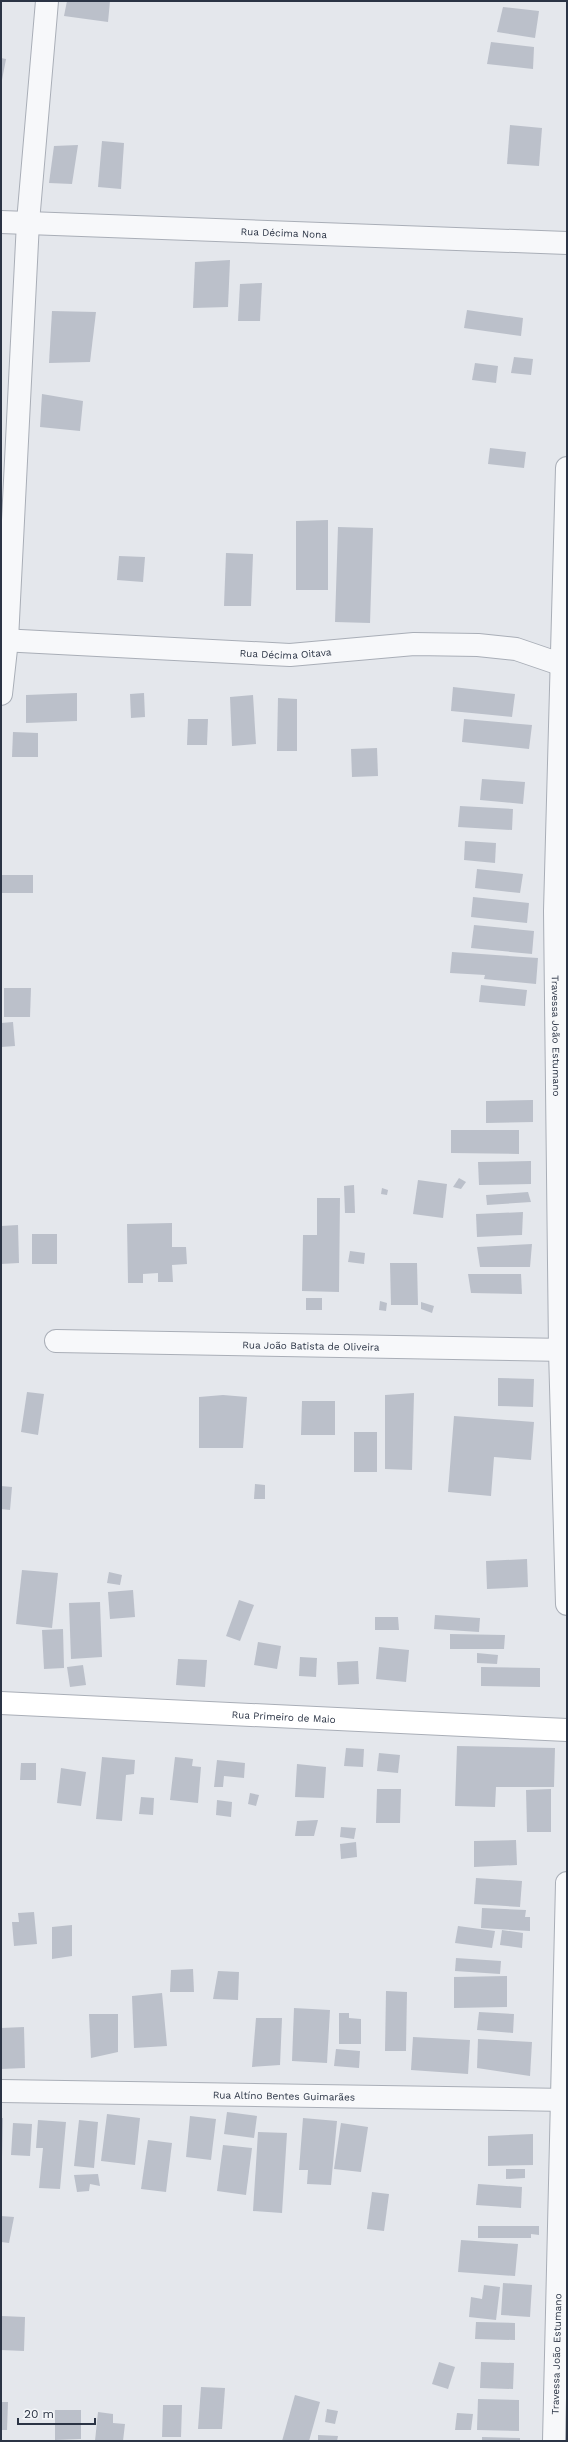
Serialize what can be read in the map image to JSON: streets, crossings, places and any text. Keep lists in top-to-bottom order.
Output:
{
  "streets": {
    "street": [
      "Rua Décima Nona",
      "Rua Décima Oitava",
      "Travessa João Estumano",
      "Rua João Batista de Oliveira",
      "Rua Primeiro de Maio",
      "Rua Altíno Bentes Guimarães"
    ]
  },
  "crossings": [
    ["Rua Décima Oitava", "Travessa João Estumano"],
    ["Travessa João Estumano", "Rua João Batista de Oliveira"],
    ["Travessa João Estumano", "Rua Altíno Bentes Guimarães"]
  ],
  "scale_bar": "20 m"
}
